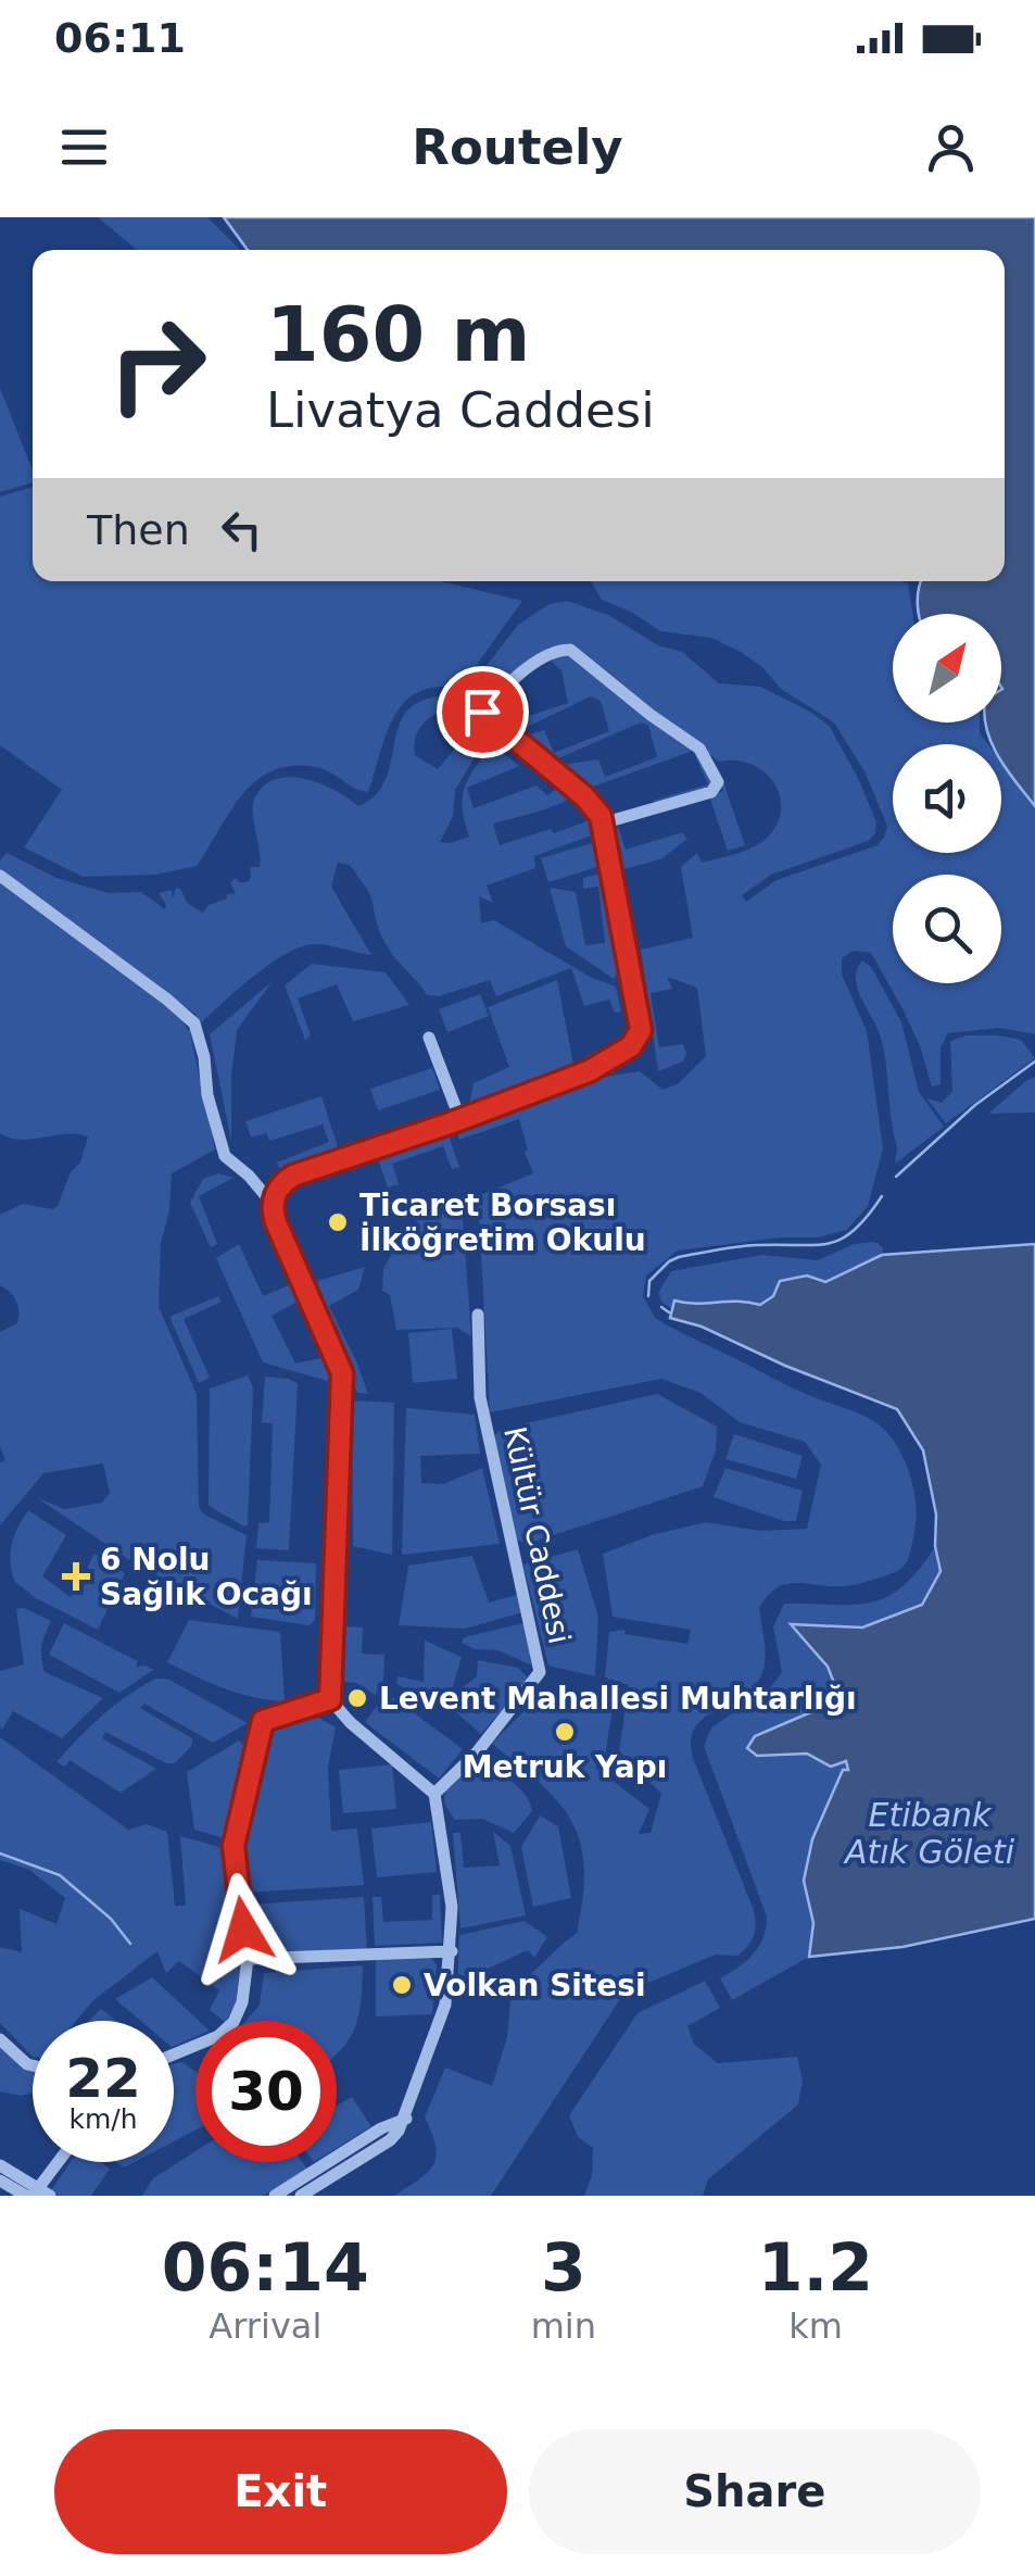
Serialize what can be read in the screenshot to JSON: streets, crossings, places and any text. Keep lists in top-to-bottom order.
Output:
{
  "streets": {
    "street": ["Kültür Caddesi"]
  },
  "water": ["Etibank Atık Göleti"],
  "places": {
    "other": [
      "Ticaret Borsası İlköğretim Okulu",
      "Levent Mahallesi Muhtarlığı",
      "Metruk Yapı",
      "Volkan Sitesi"
    ],
    "health": ["6 Nolu Sağlık Ocağı"]
  },
  "north": "top right",
  "page": {
    "status": "06:11",
    "header": "Routely",
    "turn": ["160 m", "Livatya Caddesi"],
    "then": "Then",
    "speed": "22 km/h",
    "limit": "30",
    "eta": [
      "06:14",
      "Arrival",
      "3",
      "min",
      "1.2",
      "km"
    ],
    "buttons": ["Exit", "Share"]
  }
}
